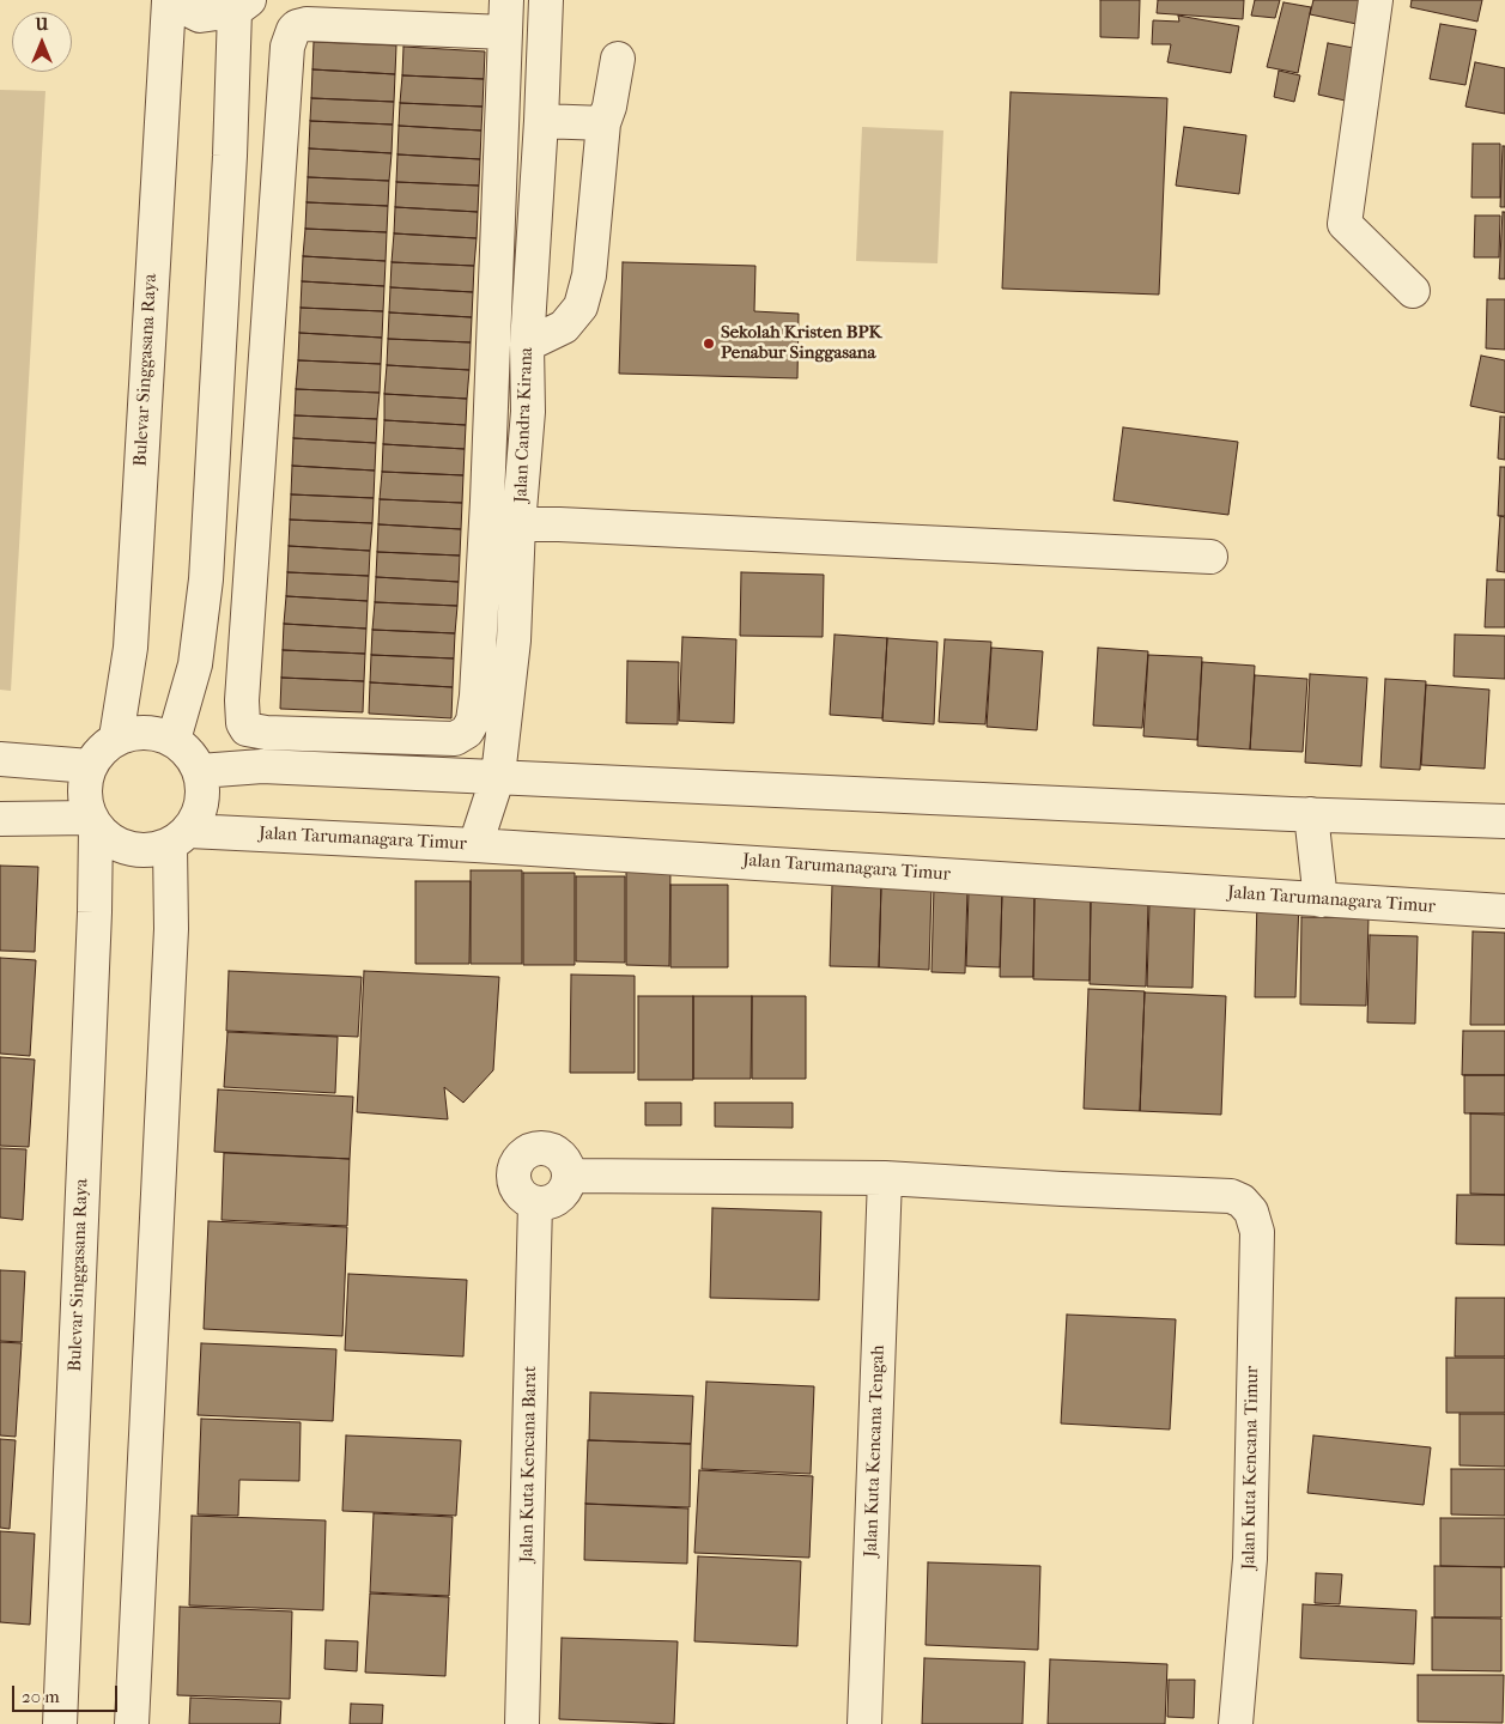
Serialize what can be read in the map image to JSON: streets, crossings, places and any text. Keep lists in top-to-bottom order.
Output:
{
  "streets": {
    "street": [
      "Bulevar Singgasana Raya",
      "Jalan Candra Kirana",
      "Jalan Tarumanagara Timur",
      "Jalan Kuta Kencana Tengah",
      "Jalan Kuta Kencana Barat",
      "Jalan Kuta Kencana Timur"
    ]
  },
  "crossings": [
    ["Bulevar Singgasana Raya", "Jalan Tarumanagara Timur"],
    ["Jalan Candra Kirana", "Jalan Tarumanagara Timur"],
    ["Jalan Kuta Kencana Tengah", "Jalan Kuta Kencana Timur"]
  ],
  "places": ["Sekolah Kristen BPK Penabur Singgasana"],
  "scale_bar": "20 m",
  "north": "top"
}
